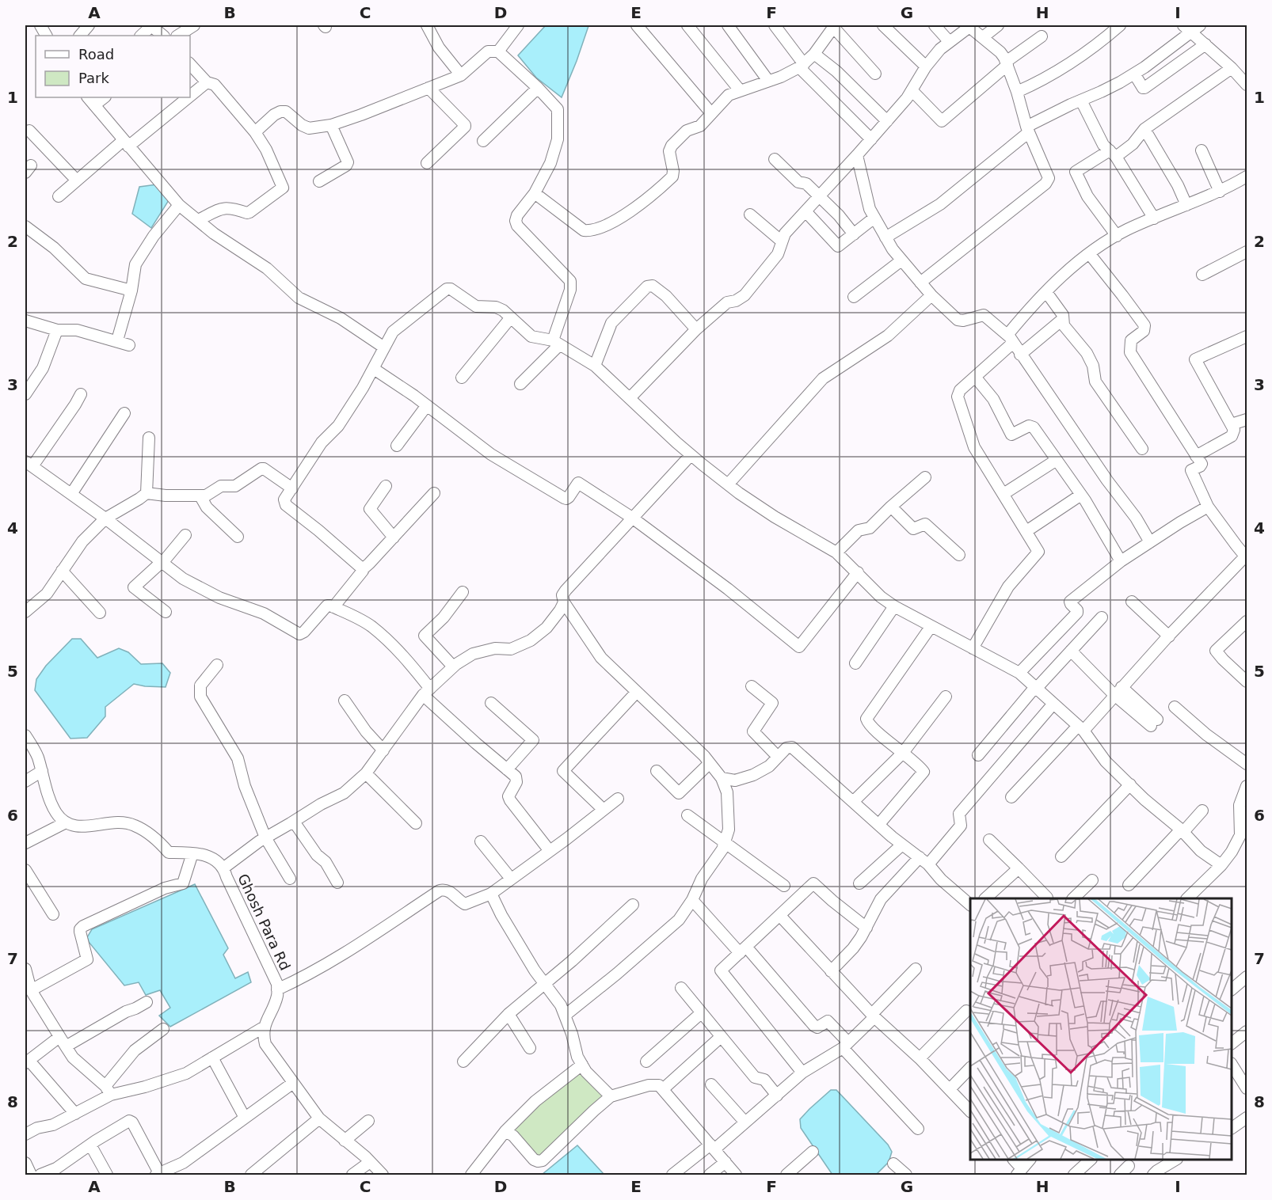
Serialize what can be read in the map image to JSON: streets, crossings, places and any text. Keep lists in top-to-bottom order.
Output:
{
  "streets": {
    "street": ["Ghosh Para Rd"]
  },
  "legend": ["Road", "Park"],
  "grid": {
    "columns": [
      "A",
      "B",
      "C",
      "D",
      "E",
      "F",
      "G",
      "H",
      "I"
    ],
    "rows": [
      "1",
      "2",
      "3",
      "4",
      "5",
      "6",
      "7",
      "8"
    ]
  }
}
